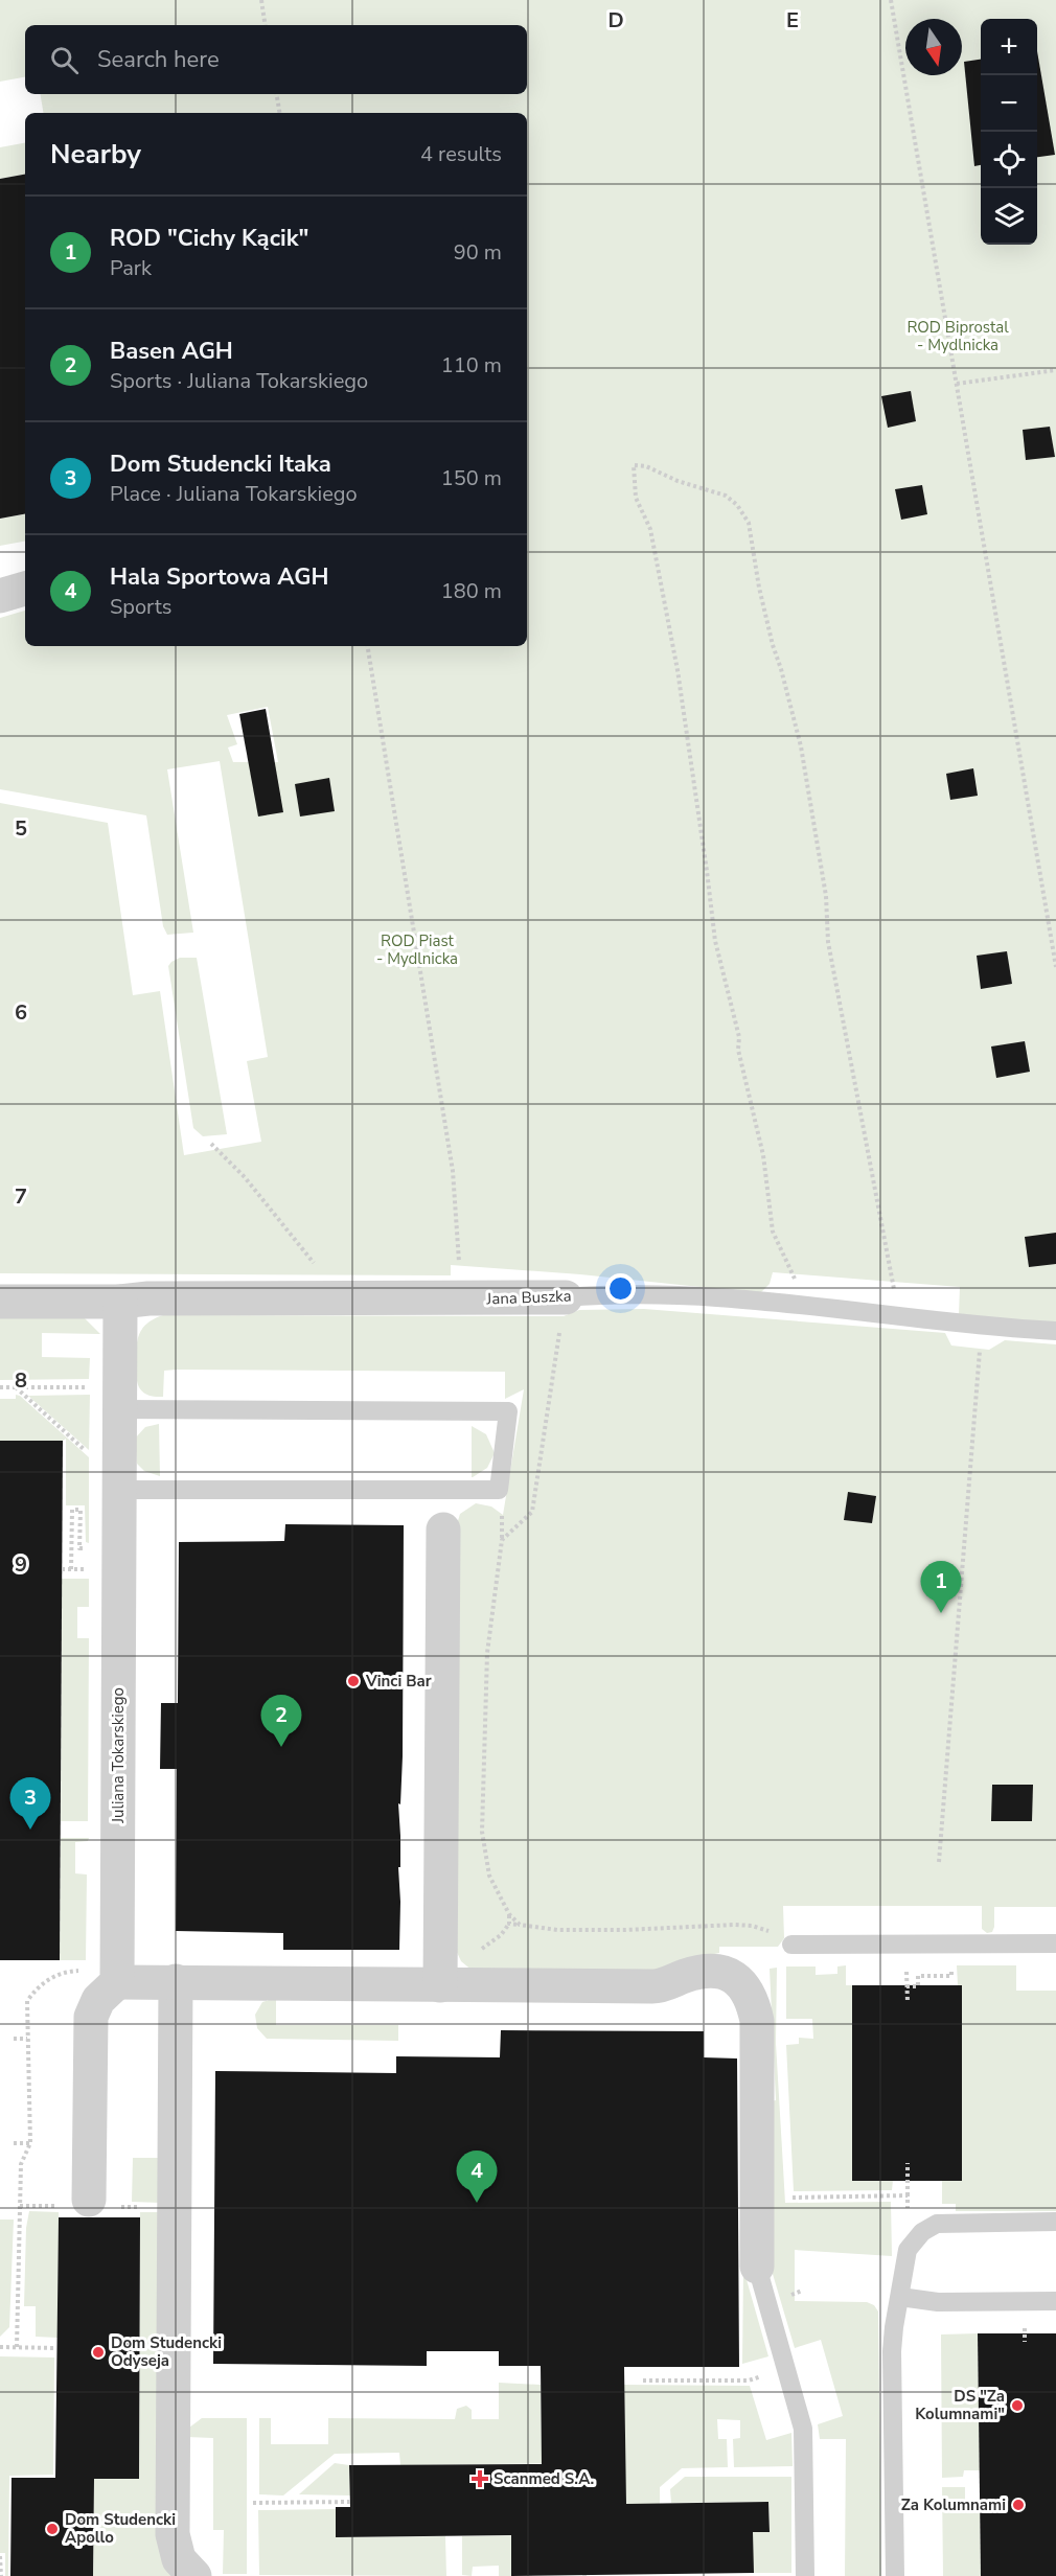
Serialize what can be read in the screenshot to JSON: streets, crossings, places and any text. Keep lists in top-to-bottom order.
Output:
{
  "streets": {
    "street": ["Jana Buszka", "Juliana Tokarskiego"]
  },
  "crossings": [
    ["Jana Buszka", "Juliana Tokarskiego"]
  ],
  "parks": ["ROD Biprostal - Mydlnicka", "ROD Piast - Mydlnicka"],
  "places": {
    "other": [
      "Vinci Bar",
      "Dom Studencki Odyseja",
      "DS \"Za Kolumnami\"",
      "Za Kolumnami",
      "Dom Studencki Apollo"
    ],
    "health": ["Scanmed S.A."]
  },
  "north": "bottom",
  "page": {
    "map_buttons": ["+", "−"],
    "search": "Search here",
    "heading": ["Nearby", "4 results"],
    "list": [
      {
        "mark": "1",
        "name": "ROD \"Cichy Kącik\"",
        "note": "Park",
        "value": "90 m"
      },
      {
        "mark": "2",
        "name": "Basen AGH",
        "note": "Sports · Juliana Tokarskiego",
        "value": "110 m"
      },
      {
        "mark": "3",
        "name": "Dom Studencki Itaka",
        "note": "Place · Juliana Tokarskiego",
        "value": "150 m"
      },
      {
        "mark": "4",
        "name": "Hala Sportowa AGH",
        "note": "Sports",
        "value": "180 m"
      }
    ],
    "pins": [
      "1",
      "2",
      "3",
      "4"
    ]
  },
  "grid": {
    "columns": ["D", "E"],
    "rows": [
      "5",
      "6",
      "7",
      "8",
      "9"
    ]
  }
}
